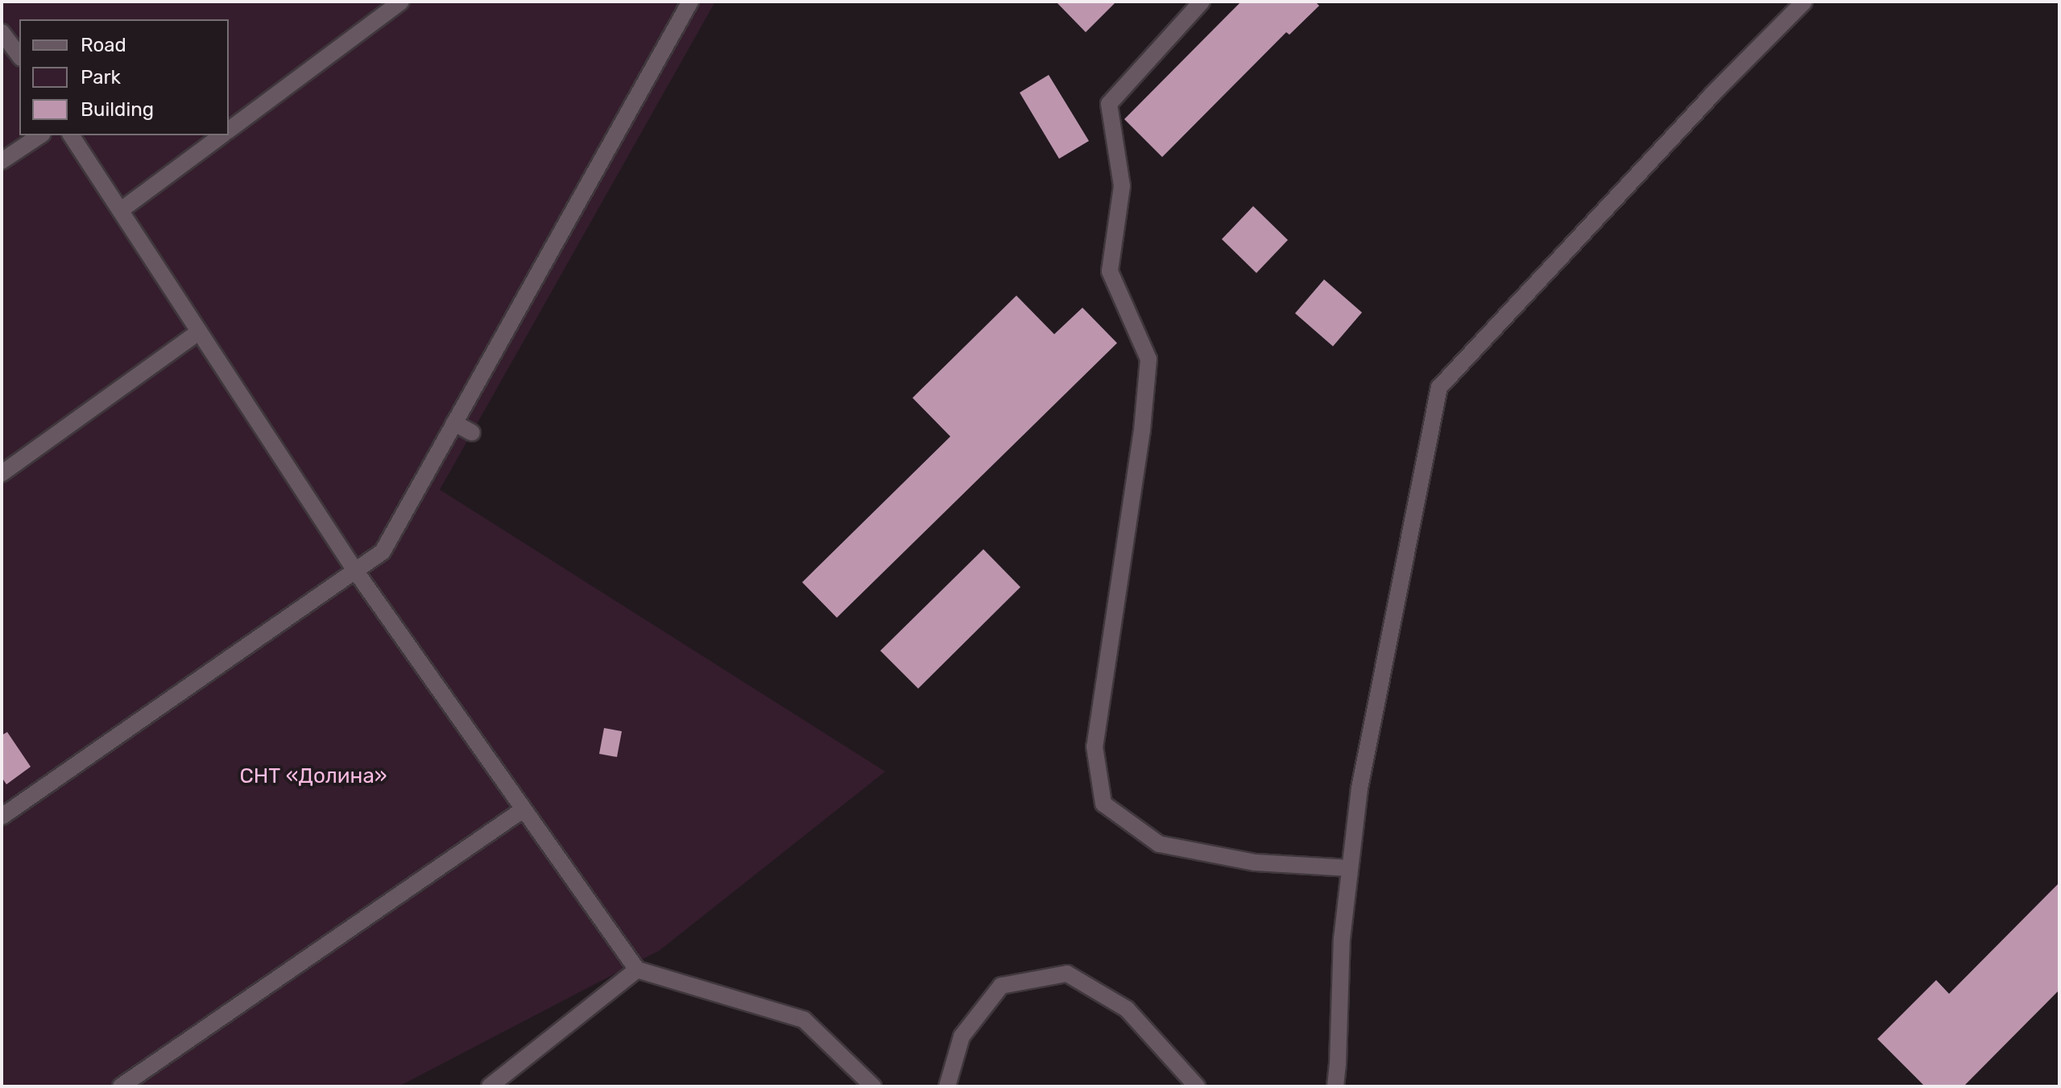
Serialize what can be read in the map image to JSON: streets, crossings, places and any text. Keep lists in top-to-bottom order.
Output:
{
  "parks": ["СНТ «Долина»"],
  "legend": ["Road", "Park", "Building"]
}
